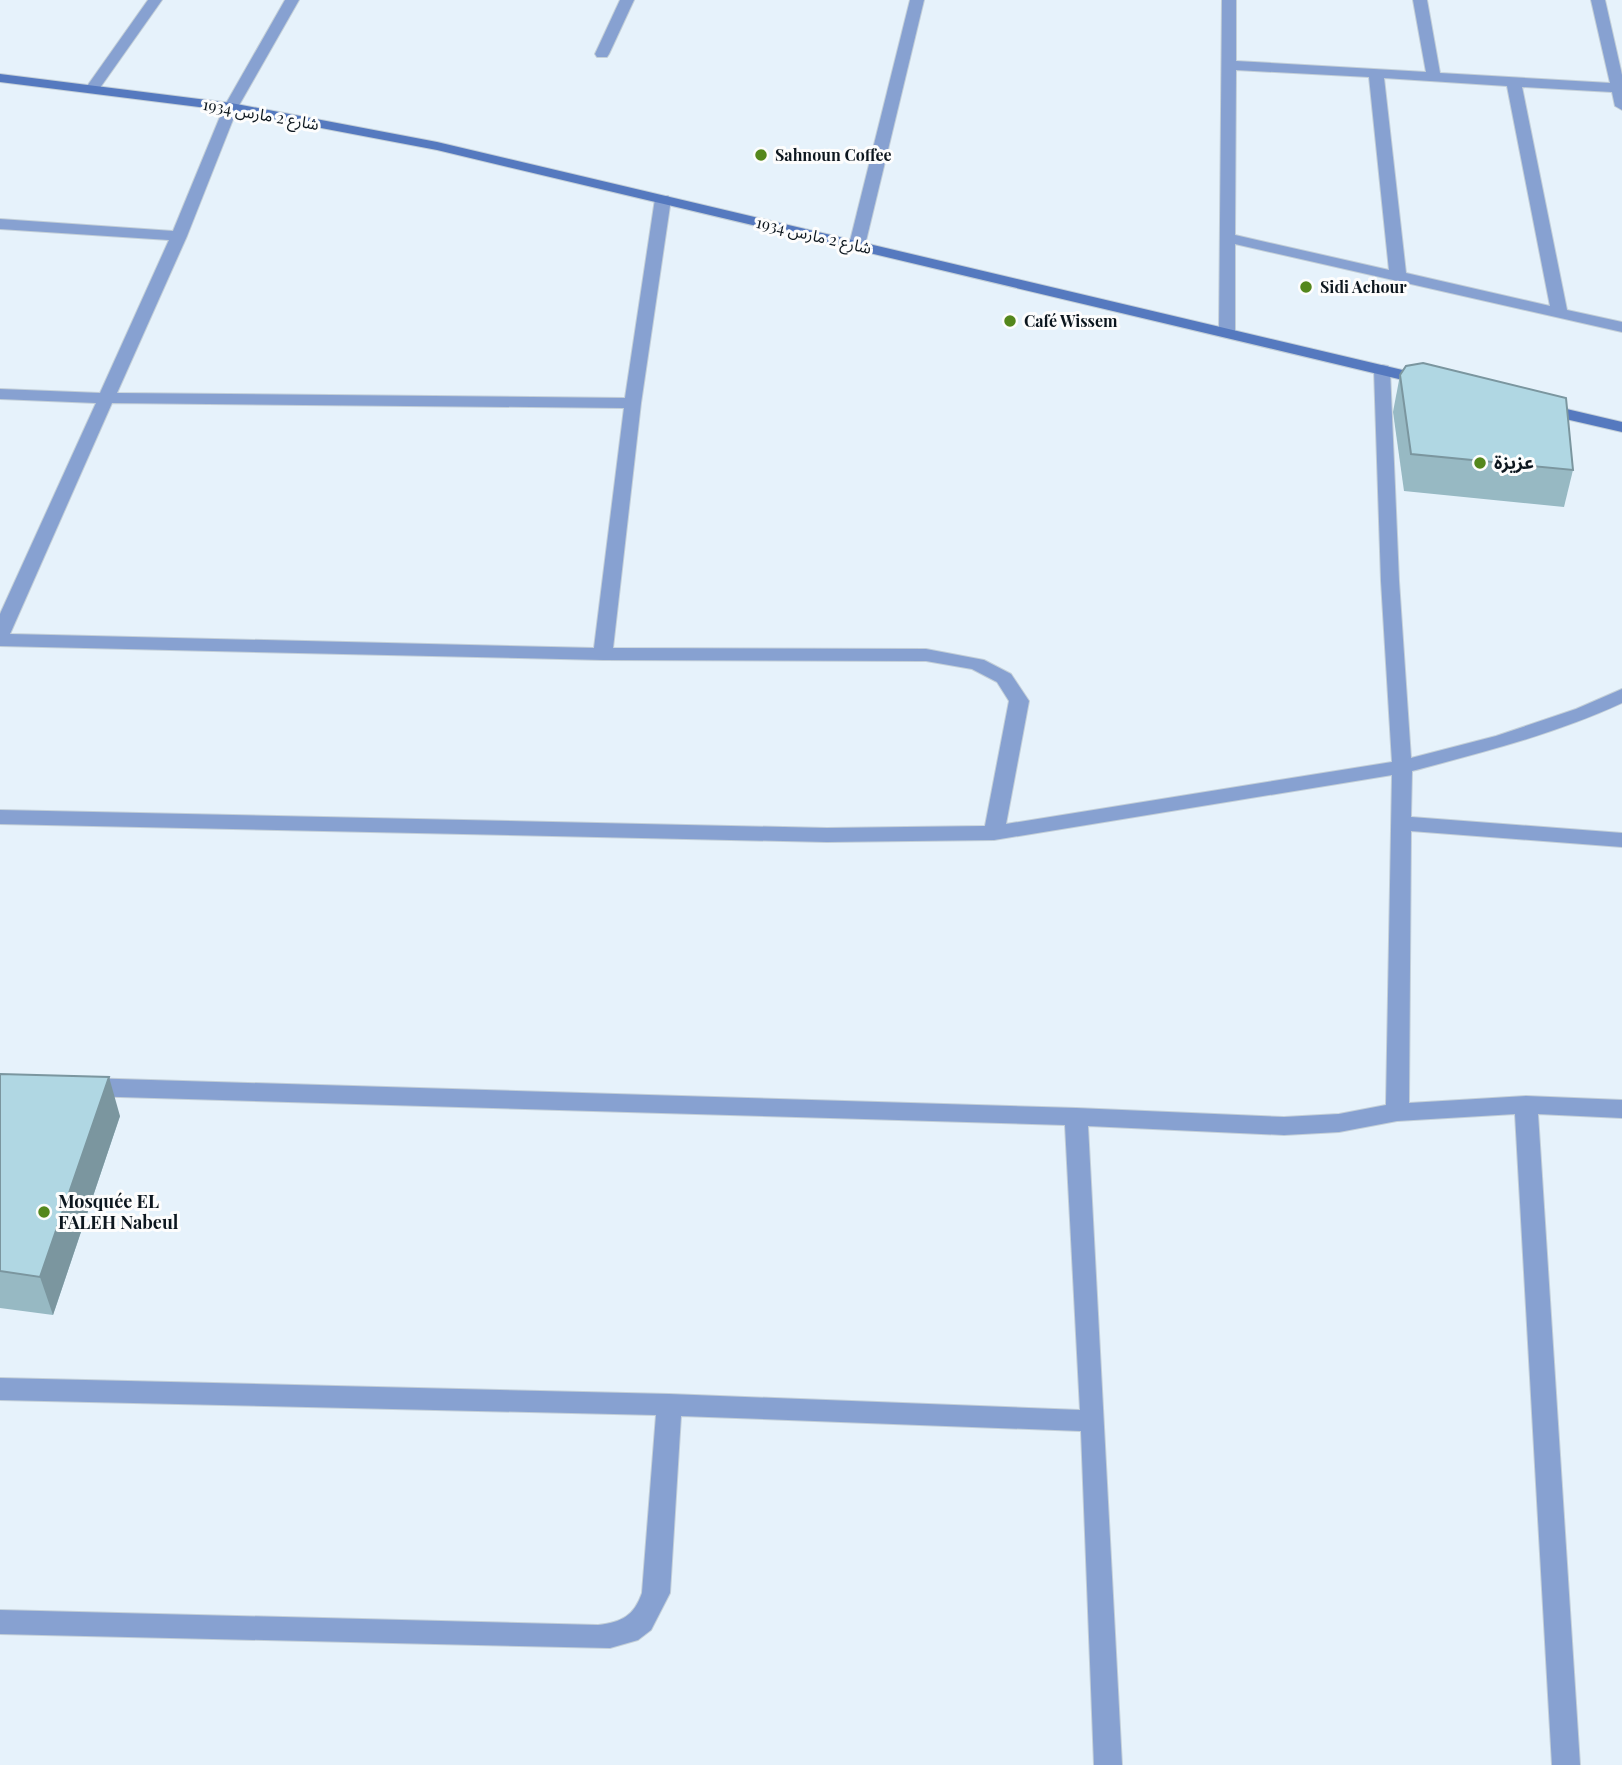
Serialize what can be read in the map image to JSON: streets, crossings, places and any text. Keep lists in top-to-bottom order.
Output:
{
  "streets": {
    "street": ["شارع 2 مارس 1934"]
  },
  "places": [
    "Sahnoun Coffee",
    "Sidi Achour",
    "Café Wissem",
    "عزيزة",
    "Mosquée EL FALEH Nabeul"
  ]
}
